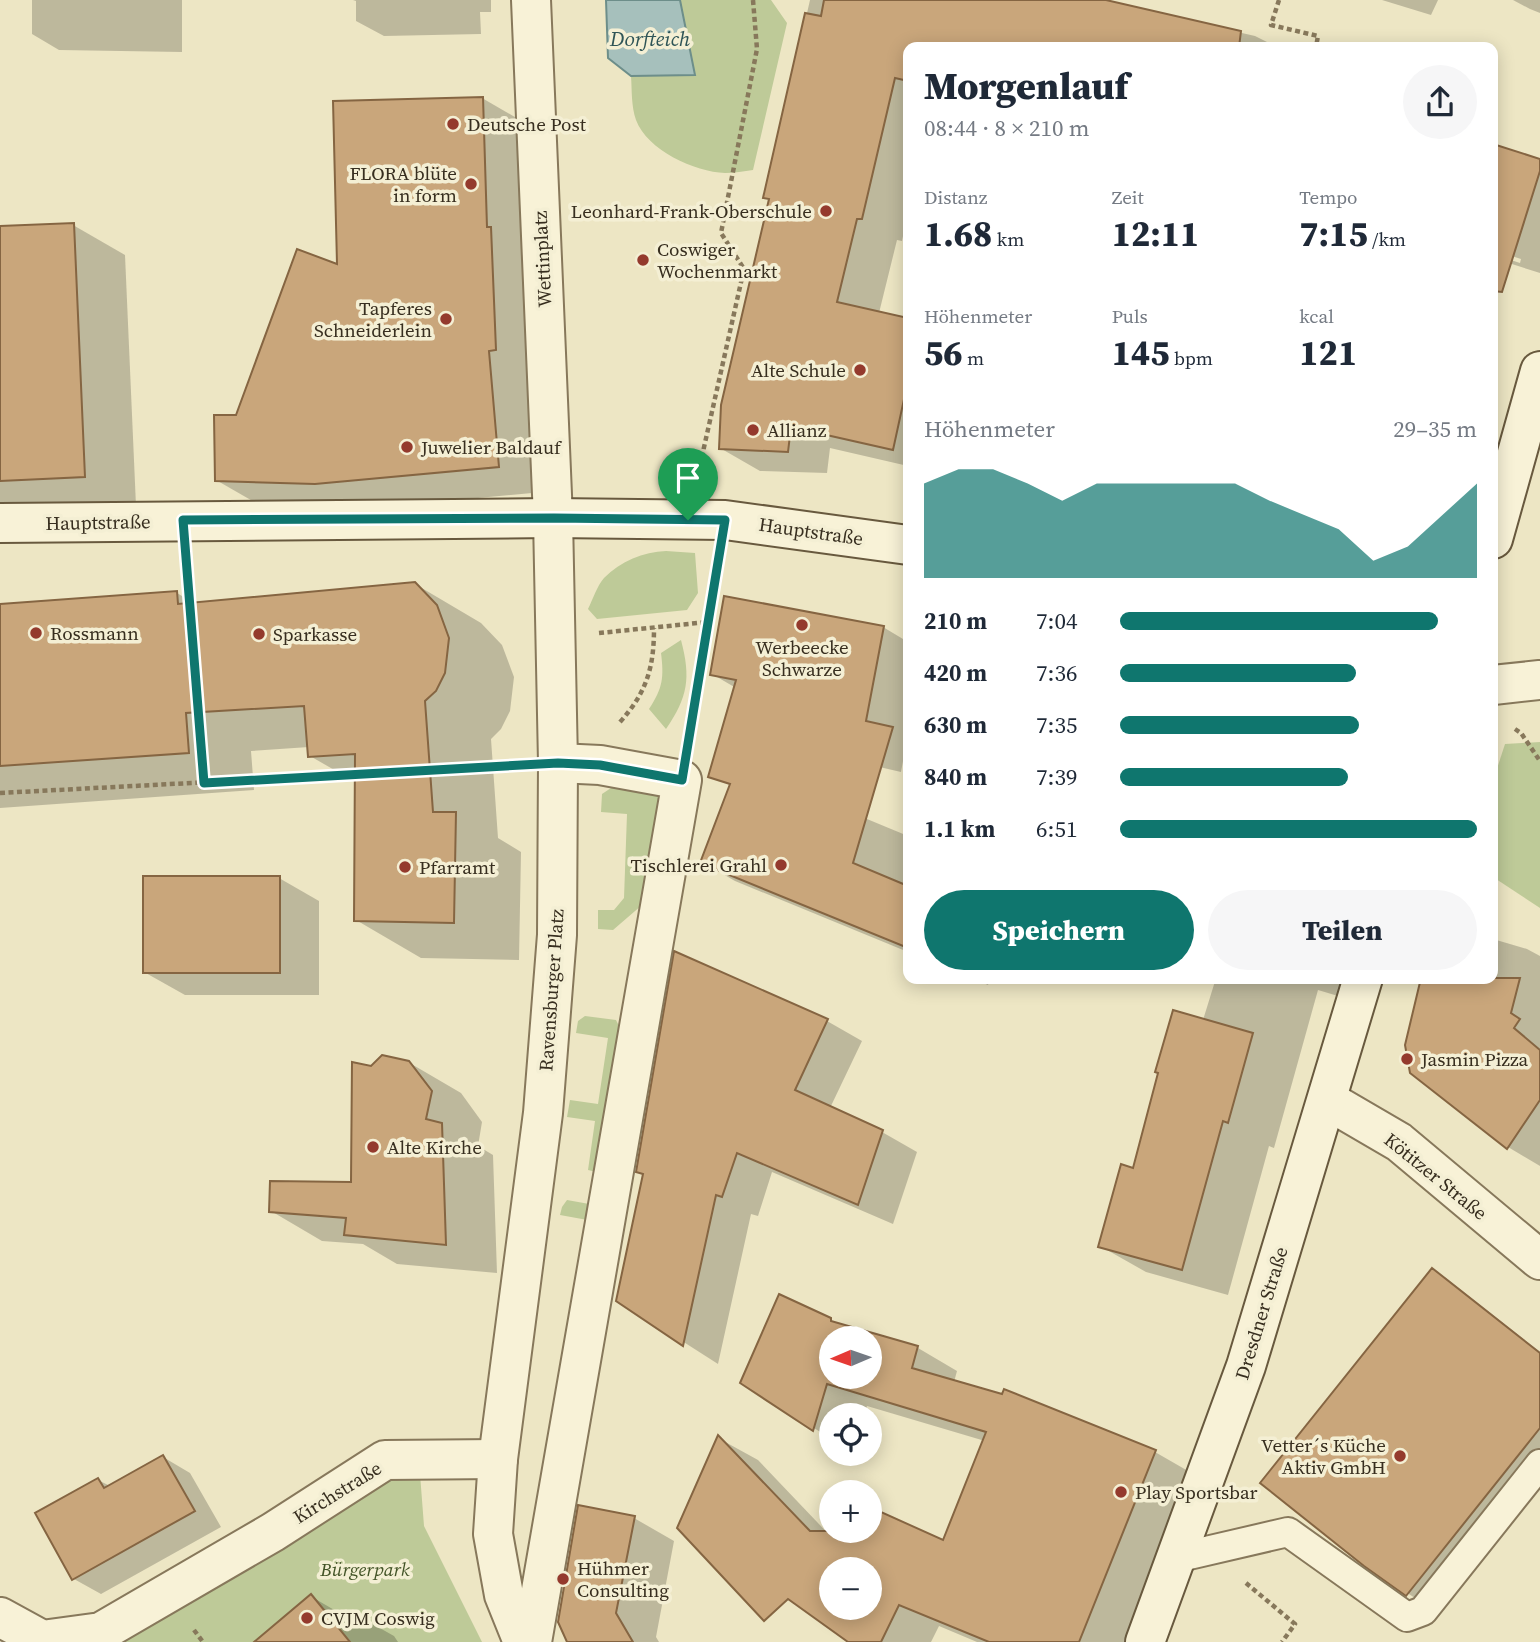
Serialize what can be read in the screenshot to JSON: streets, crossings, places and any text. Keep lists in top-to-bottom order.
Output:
{
  "streets": {
    "street": [
      "Wettinplatz",
      "Hauptstraße",
      "Ravensburger Platz",
      "Kötitzer Straße",
      "Dresdner Straße",
      "Kirchstraße"
    ]
  },
  "crossings": [
    ["Wettinplatz", "Hauptstraße"],
    ["Wettinplatz", "Ravensburger Platz"],
    ["Hauptstraße", "Ravensburger Platz"],
    ["Ravensburger Platz", "Kirchstraße"],
    ["Kötitzer Straße", "Dresdner Straße"]
  ],
  "water": ["Dorfteich"],
  "parks": ["Bürgerpark"],
  "places": [
    "Deutsche Post",
    "FLORA blüte in form",
    "Leonhard-Frank-Oberschule",
    "Coswiger Wochenmarkt",
    "Tapferes Schneiderlein",
    "Alte Schule",
    "Allianz",
    "Juwelier Baldauf",
    "Werbeecke Schwarze",
    "Rossmann",
    "Sparkasse",
    "Tischlerei Grahl",
    "Pfarramt",
    "Jasmin Pizza",
    "Alte Kirche",
    "Vetter´s Küche Aktiv GmbH",
    "Play Sportsbar",
    "Hühmer Consulting",
    "CVJM Coswig"
  ],
  "north": "left",
  "page": {
    "heading": ["Morgenlauf", "08:44 · 8 × 210 m"],
    "stats": [
      ["Distanz", "1.68 km"],
      ["Zeit", "12:11"],
      ["Tempo", "7:15 /km"],
      ["Höhenmeter", "56 m"],
      ["Puls", "145 bpm"],
      ["kcal", "121"]
    ],
    "chart": ["Höhenmeter", "29–35 m"],
    "list": [
      {
        "name": "210 m",
        "note": "7:04"
      },
      {
        "name": "420 m",
        "note": "7:36"
      },
      {
        "name": "630 m",
        "note": "7:35"
      },
      {
        "name": "840 m",
        "note": "7:39"
      },
      {
        "name": "1.1 km",
        "note": "6:51"
      }
    ],
    "buttons": ["Speichern", "Teilen"],
    "map_buttons": ["+", "−"]
  }
}
